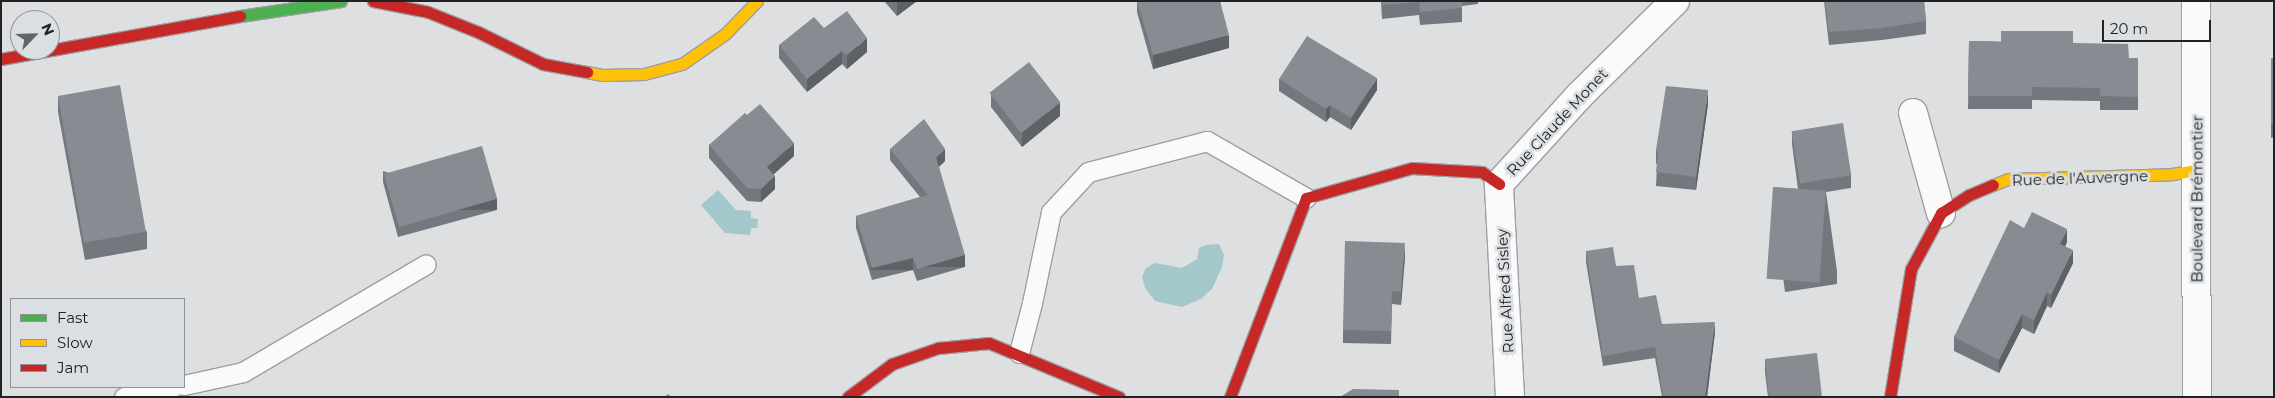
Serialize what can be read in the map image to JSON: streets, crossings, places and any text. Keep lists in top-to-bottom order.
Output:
{
  "streets": {
    "street": [
      "Rue Claude Monet",
      "Rue de l'Auvergne",
      "Boulevard Brémontier",
      "Rue Alfred Sisley"
    ]
  },
  "crossings": [
    ["Rue Claude Monet", "Rue Alfred Sisley"],
    ["Rue de l'Auvergne", "Boulevard Brémontier"]
  ],
  "legend": ["Fast", "Slow", "Jam"],
  "scale_bar": "20 m",
  "north": "top right"
}
